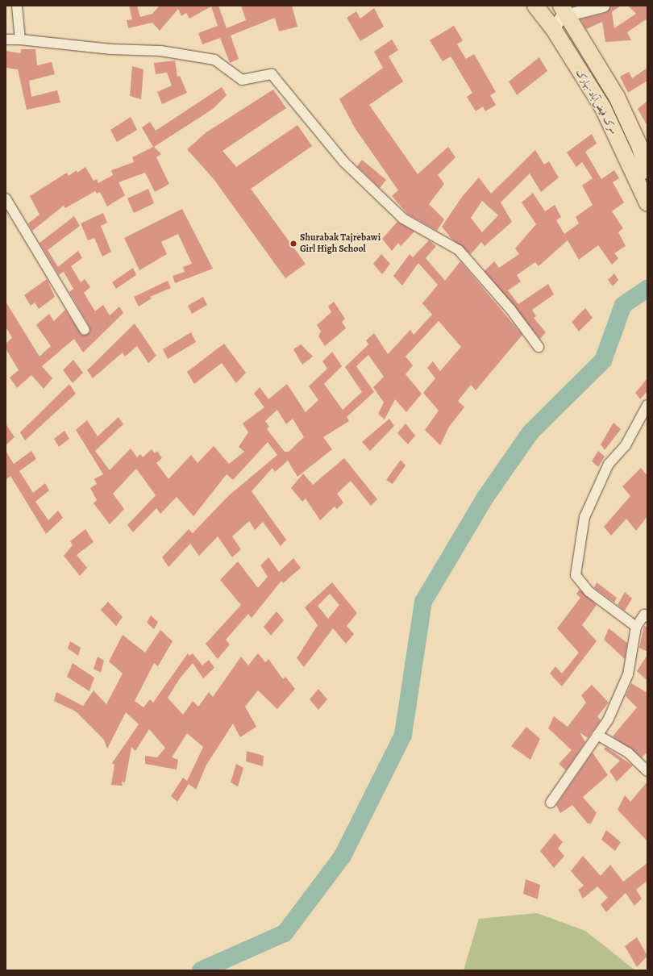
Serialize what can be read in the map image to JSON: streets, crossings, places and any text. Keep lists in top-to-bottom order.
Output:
{
  "streets": {
    "main road": ["سرک فیض‌آباد-بهارک"]
  },
  "places": ["Shurabak Tajrebawi Girl High School"]
}
